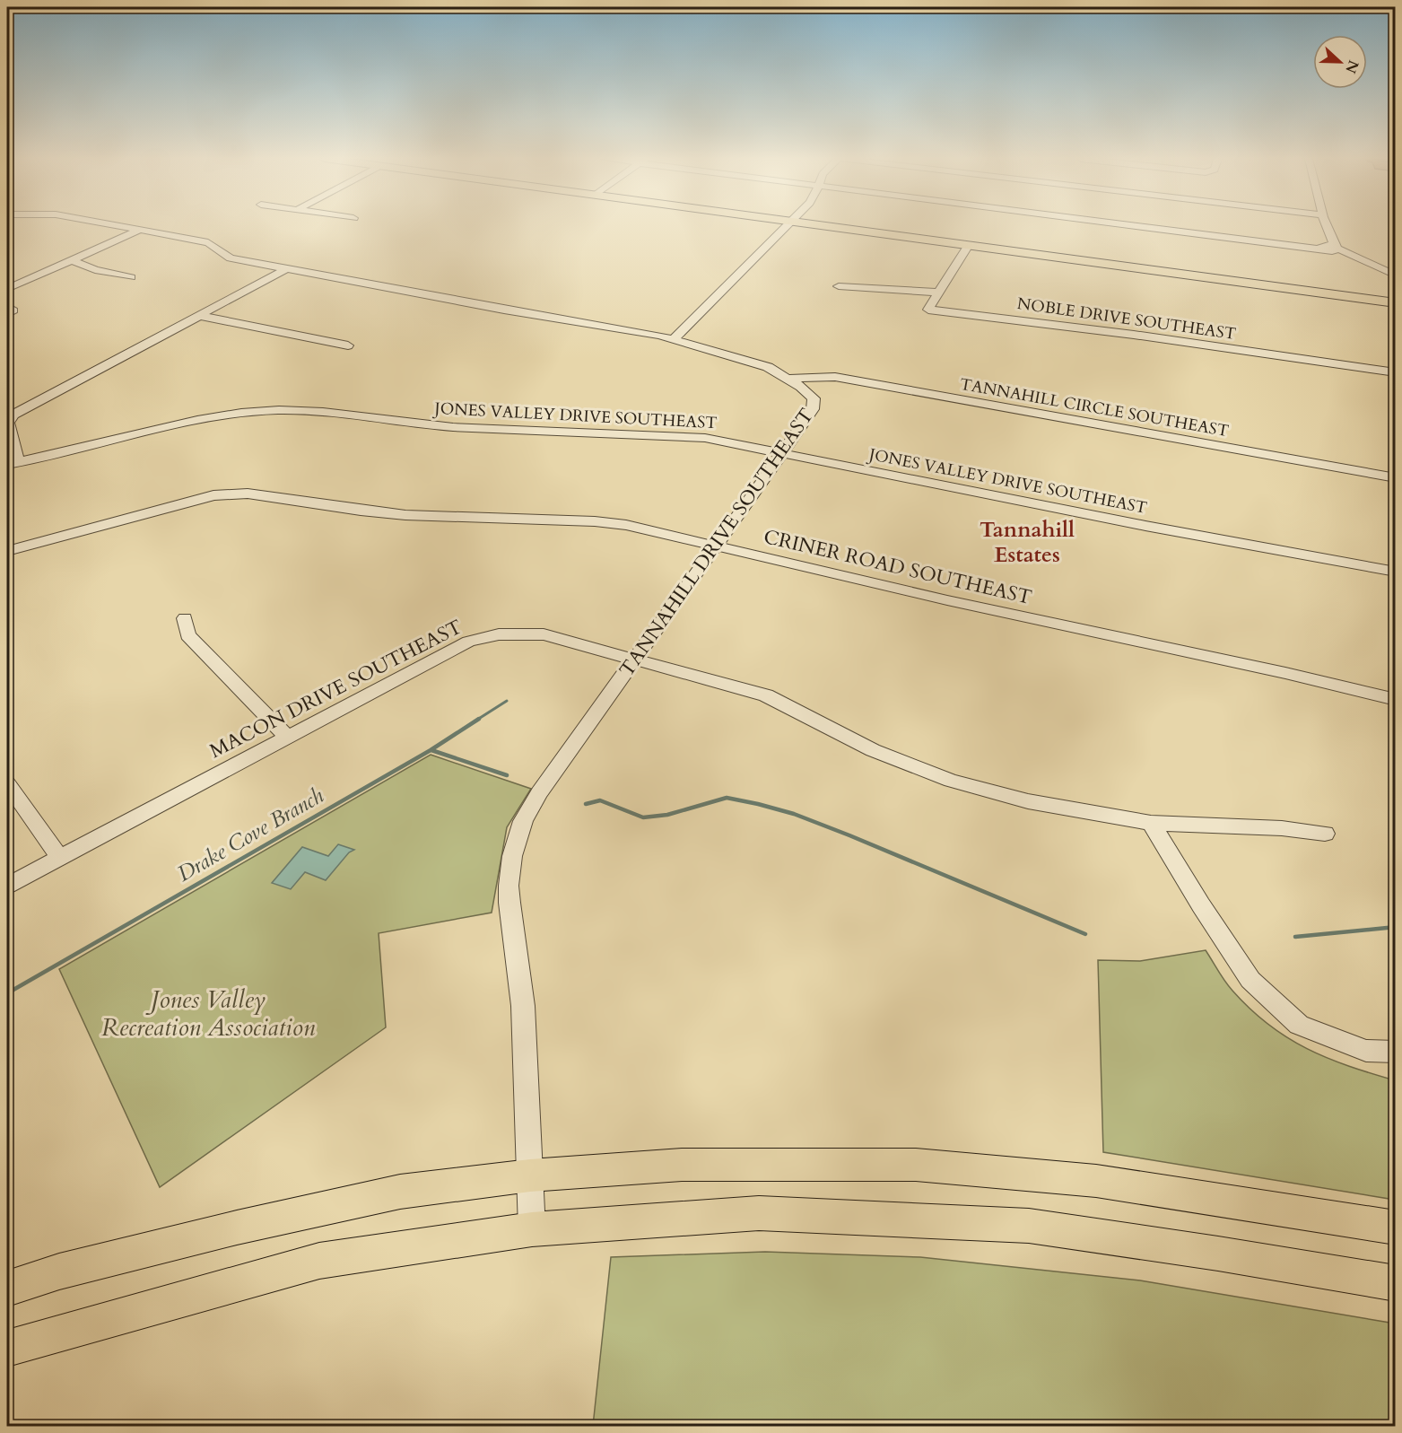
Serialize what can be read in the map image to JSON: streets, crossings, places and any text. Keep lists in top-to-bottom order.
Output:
{
  "streets": {
    "street": [
      "NOBLE DRIVE SOUTHEAST",
      "TANNAHILL CIRCLE SOUTHEAST",
      "JONES VALLEY DRIVE SOUTHEAST",
      "TANNAHILL DRIVE SOUTHEAST",
      "CRINER ROAD SOUTHEAST",
      "MACON DRIVE SOUTHEAST"
    ]
  },
  "crossings": [
    ["TANNAHILL CIRCLE SOUTHEAST", "TANNAHILL DRIVE SOUTHEAST"],
    ["JONES VALLEY DRIVE SOUTHEAST", "TANNAHILL DRIVE SOUTHEAST"],
    ["TANNAHILL DRIVE SOUTHEAST", "CRINER ROAD SOUTHEAST"],
    ["TANNAHILL DRIVE SOUTHEAST", "MACON DRIVE SOUTHEAST"]
  ],
  "districts": ["Tannahill Estates"],
  "water": ["Drake Cove Branch"],
  "parks": ["Jones Valley Recreation Association"],
  "north": "right"
}
